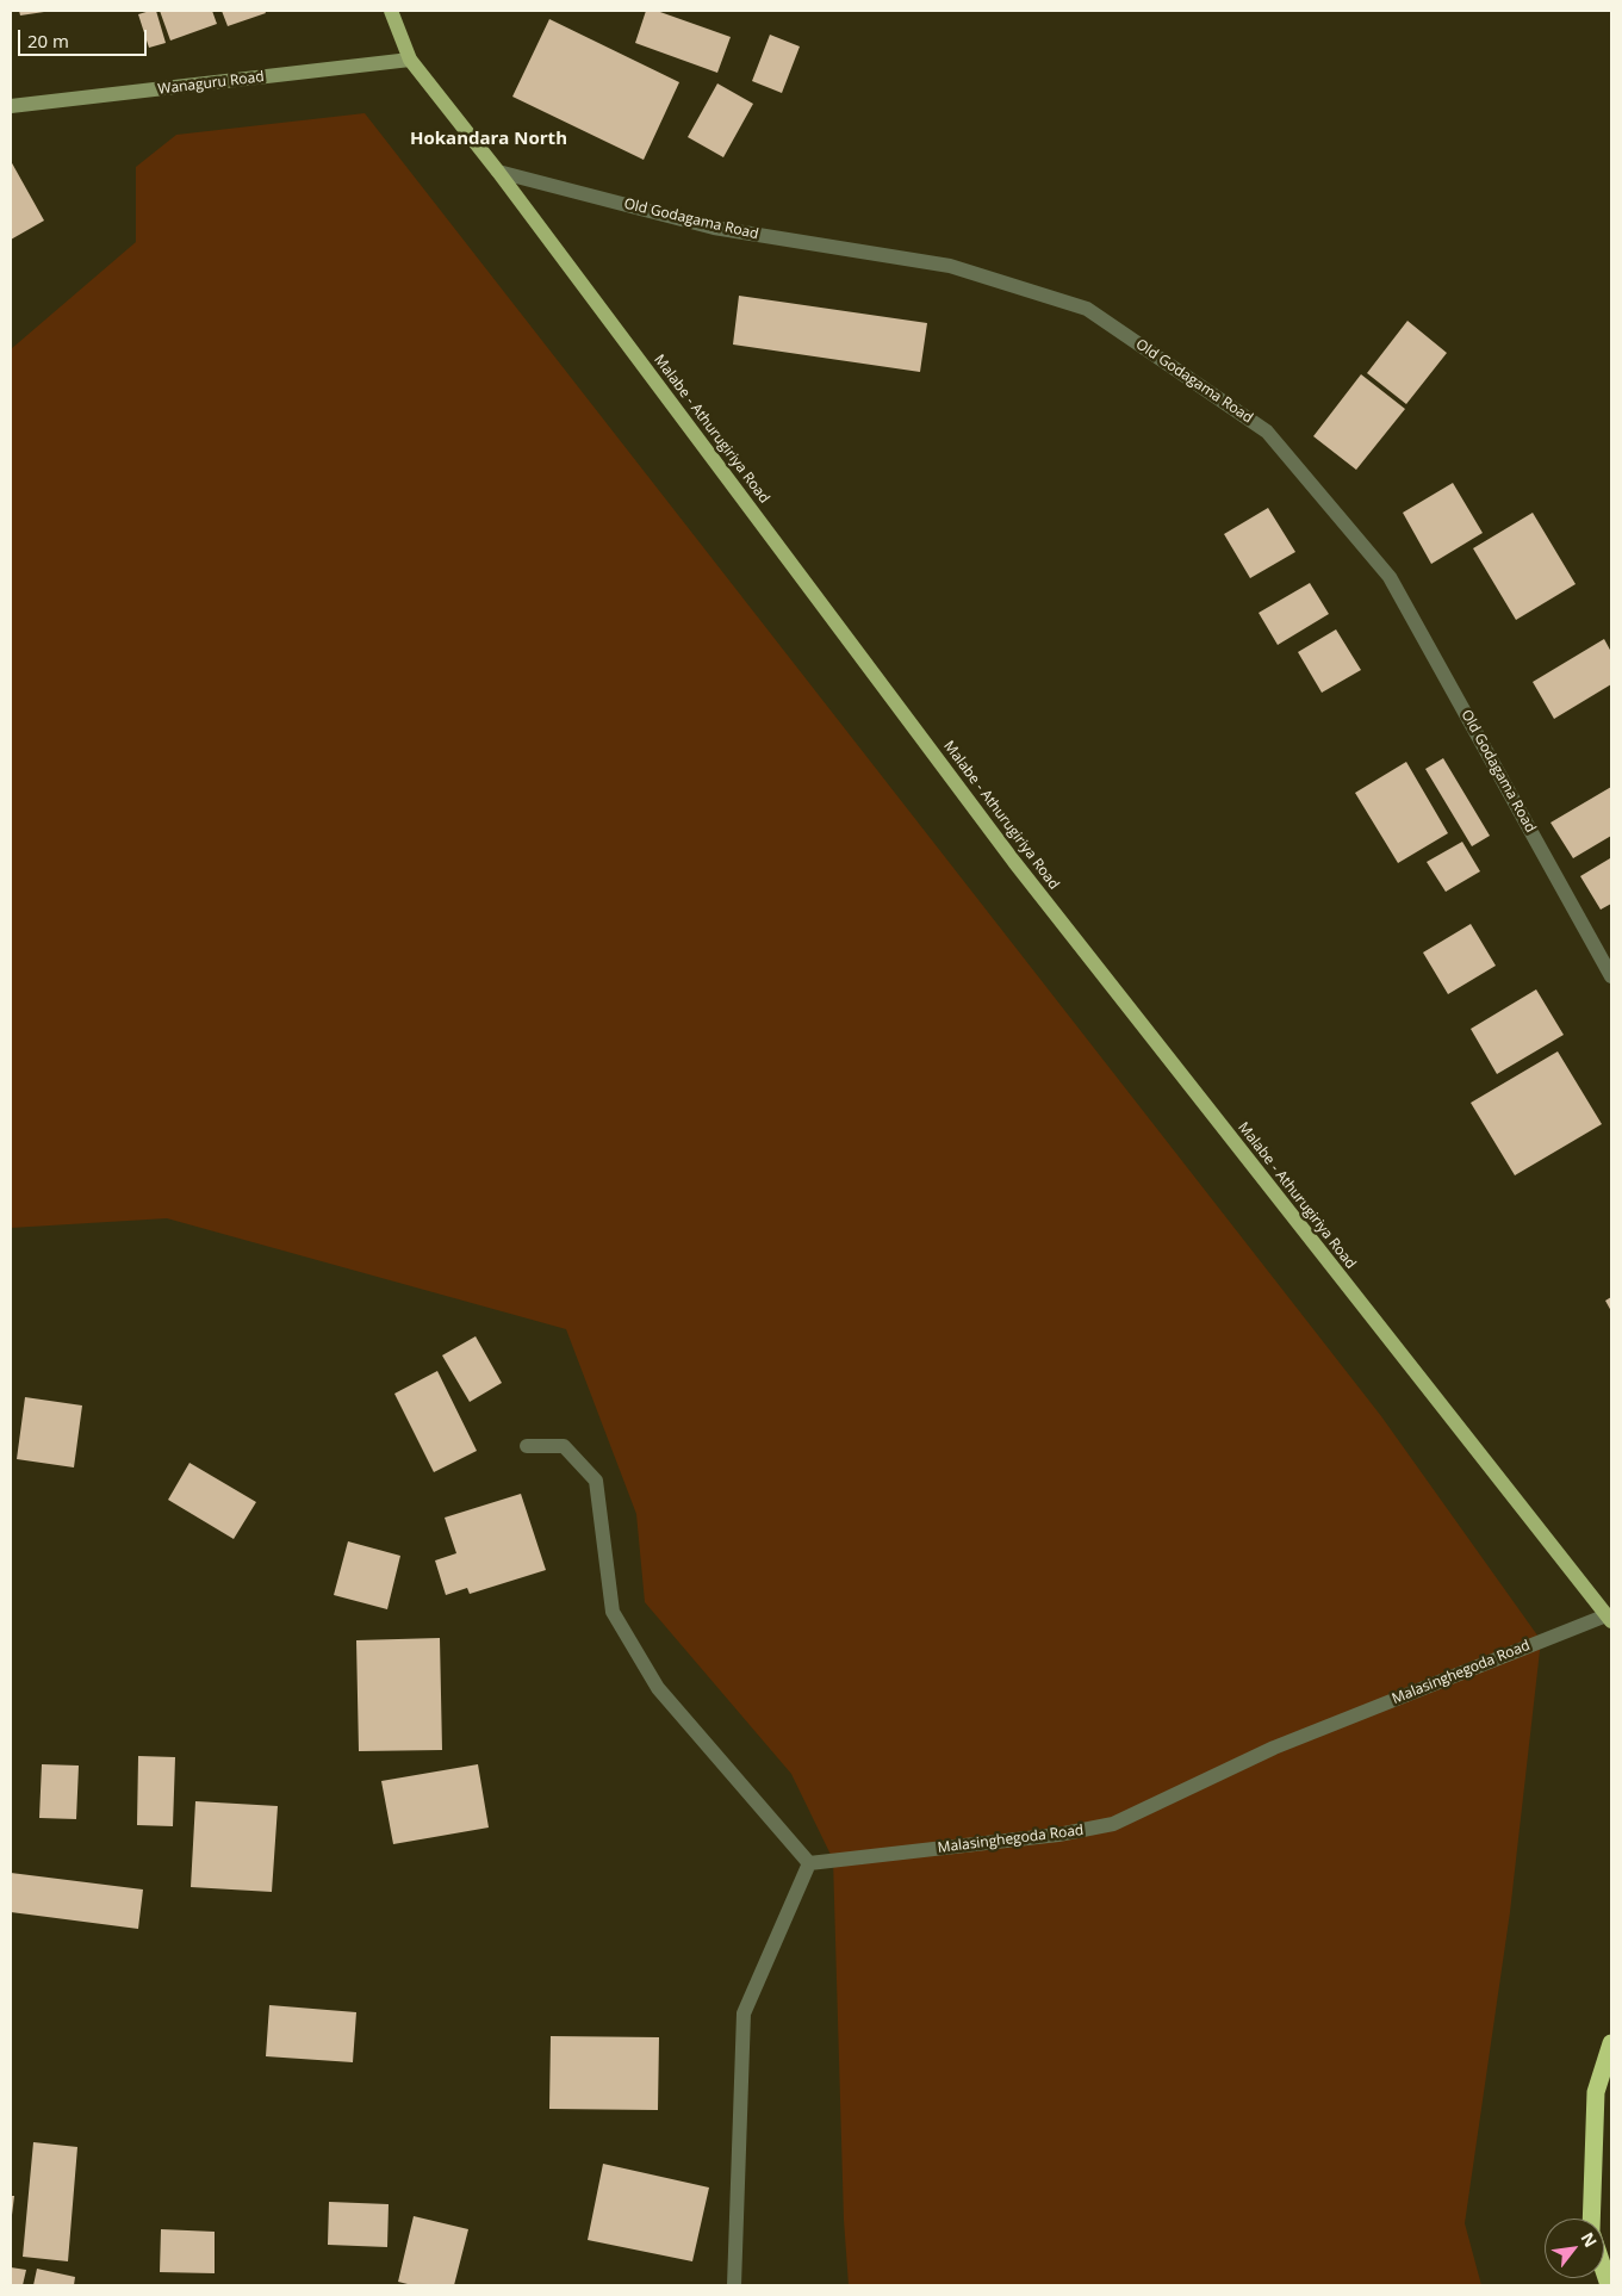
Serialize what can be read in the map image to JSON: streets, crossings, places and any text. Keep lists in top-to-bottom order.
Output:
{
  "streets": {
    "main road": ["Malabe - Athurugiriya Road"],
    "street": ["Wanaguru Road", "Old Godagama Road", "Malasinghegoda Road"]
  },
  "crossings": [
    ["Wanaguru Road", "Malabe - Athurugiriya Road"],
    ["Old Godagama Road", "Malabe - Athurugiriya Road"],
    ["Malabe - Athurugiriya Road", "Malasinghegoda Road"]
  ],
  "districts": ["Hokandara North"],
  "scale_bar": "20 m",
  "north": "top right"
}
